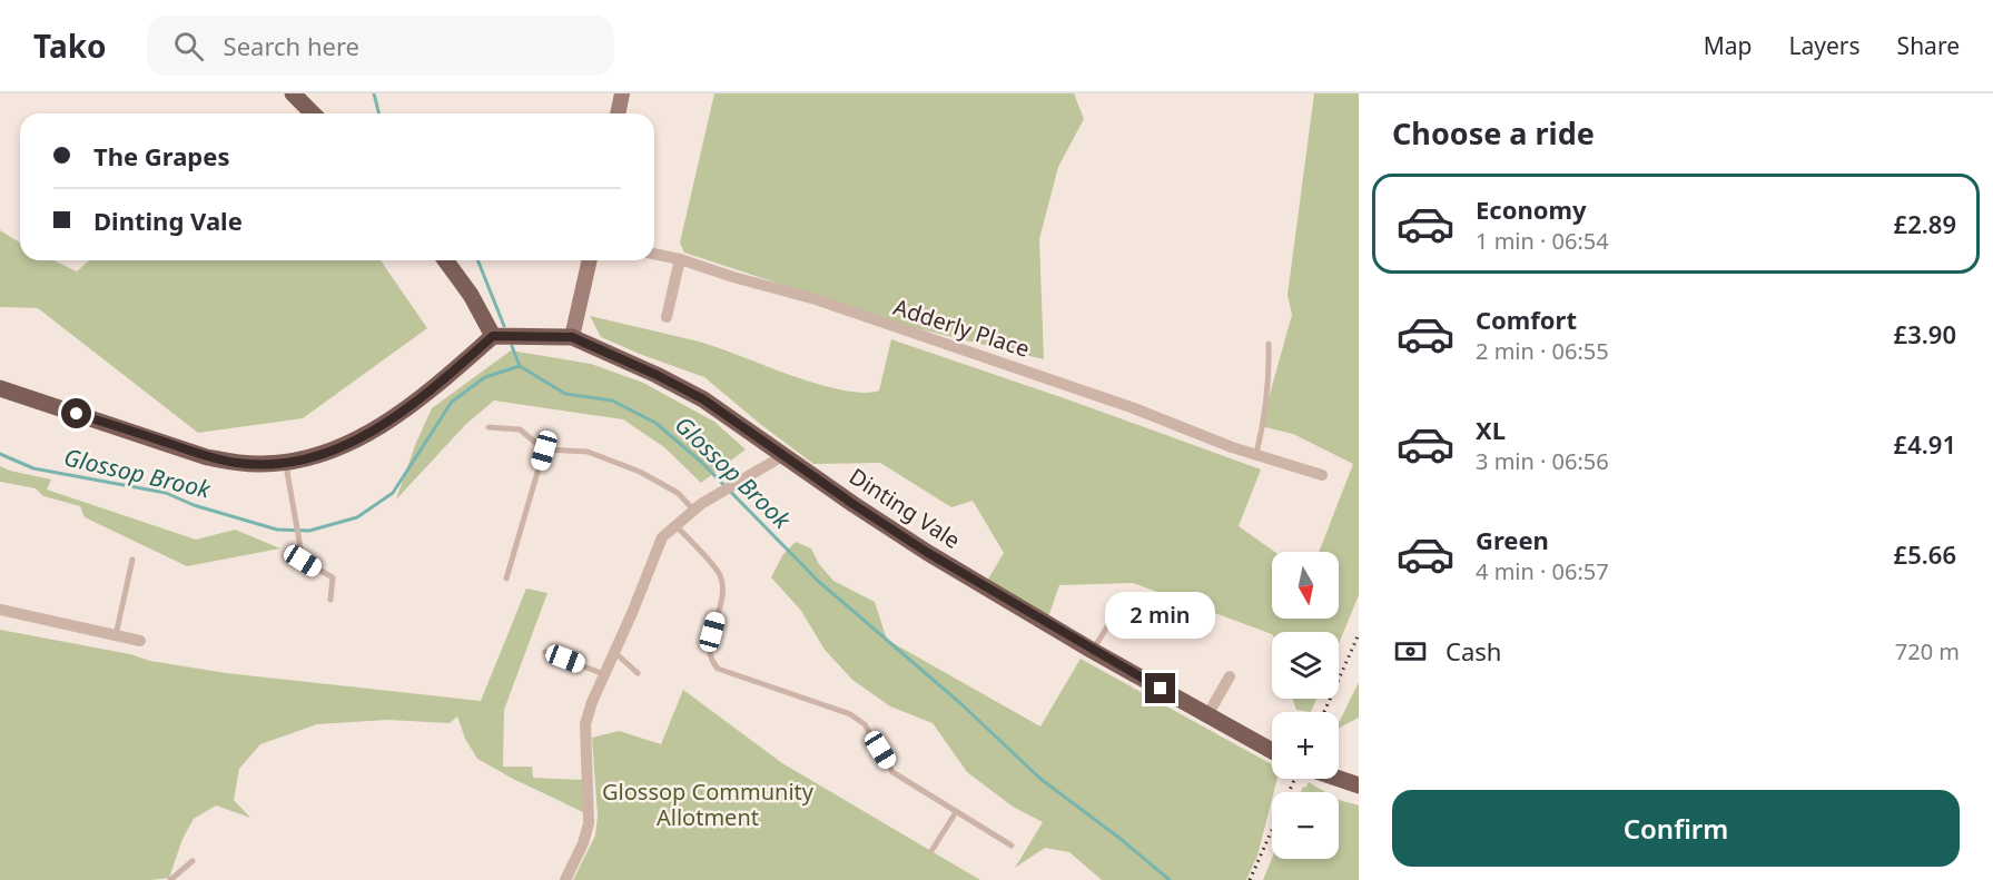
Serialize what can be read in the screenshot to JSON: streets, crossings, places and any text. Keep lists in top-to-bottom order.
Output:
{
  "streets": {
    "main road": ["Dinting Vale"],
    "street": ["Adderly Place"]
  },
  "water": ["Glossop Brook"],
  "parks": ["Glossop Community Allotment"],
  "north": "bottom",
  "page": {
    "header": "Tako",
    "search": "Search here",
    "nav": ["Map", "Layers", "Share"],
    "heading": "Choose a ride",
    "banner": ["The Grapes", "Dinting Vale"],
    "list": [
      {
        "name": "Economy",
        "note": "1 min · 06:54",
        "value": "£2.89"
      },
      {
        "name": "Comfort",
        "note": "2 min · 06:55",
        "value": "£3.90"
      },
      {
        "name": "XL",
        "note": "3 min · 06:56",
        "value": "£4.91"
      },
      {
        "name": "Green",
        "note": "4 min · 06:57",
        "value": "£5.66"
      }
    ],
    "map_buttons": ["+", "−"],
    "bubble": "2 min",
    "pay": ["Cash", "720 m"],
    "buttons": "Confirm"
  }
}
